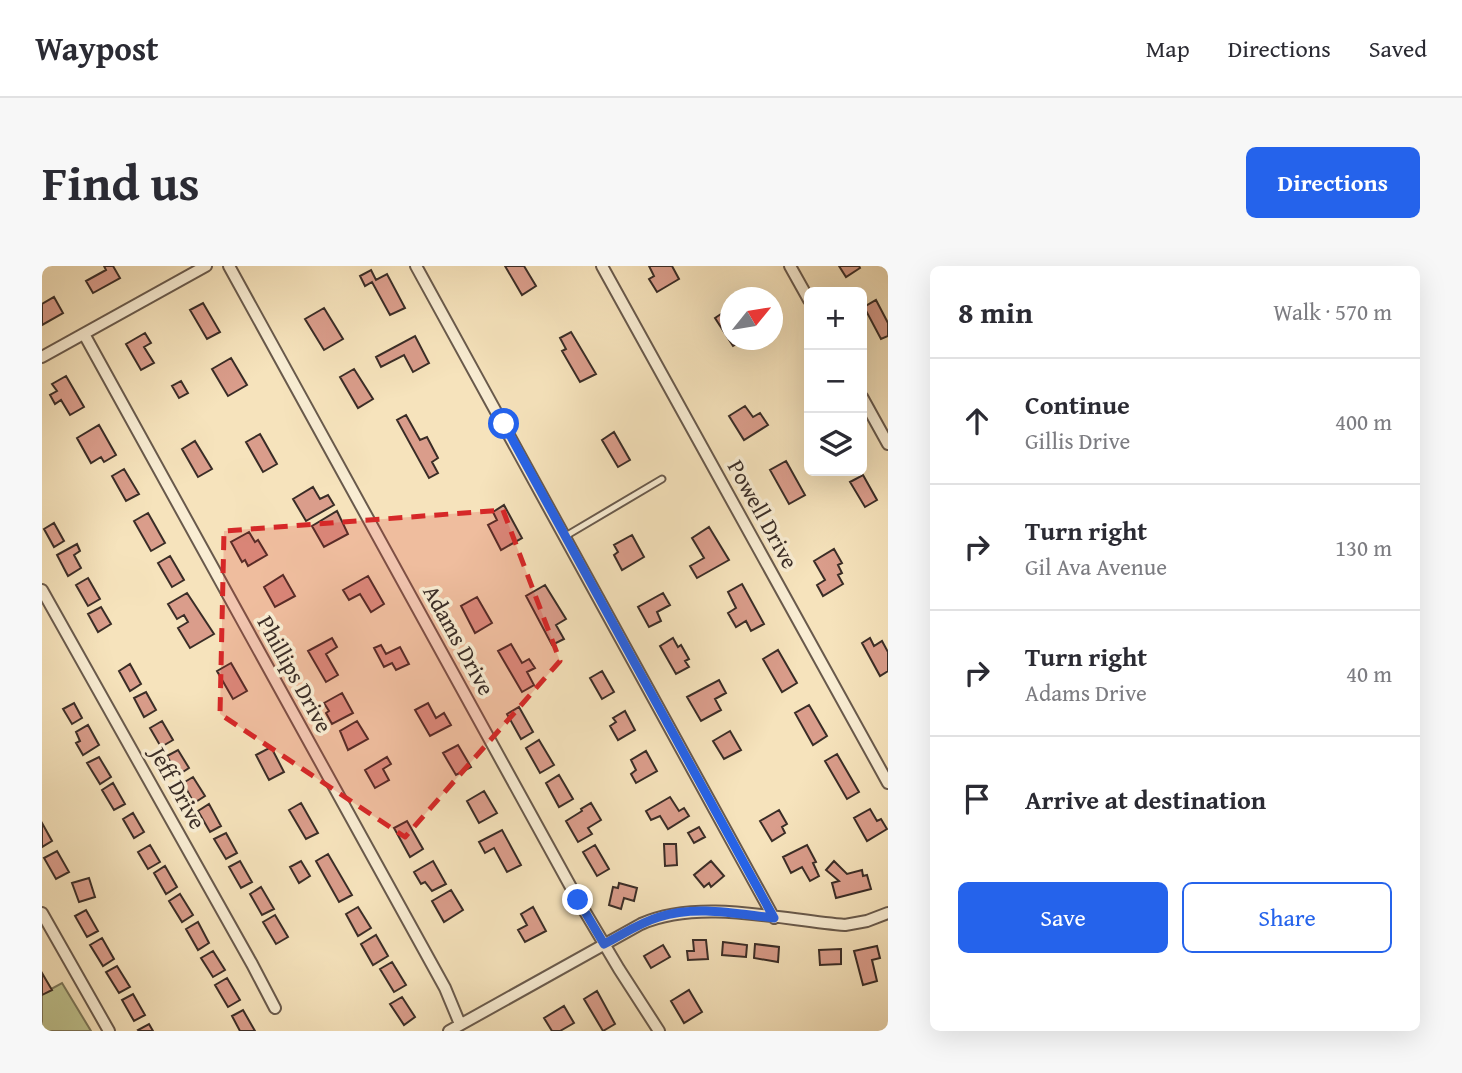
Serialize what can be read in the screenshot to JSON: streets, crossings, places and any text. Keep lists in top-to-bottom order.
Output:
{
  "streets": {
    "street": [
      "Powell Drive",
      "Adams Drive",
      "Phillips Drive",
      "Jeff Drive"
    ]
  },
  "north": "top right",
  "page": {
    "header": "Waypost",
    "nav": ["Map", "Directions", "Saved"],
    "title": "Find us",
    "buttons": [
      "Directions",
      ["Save", "Share"]
    ],
    "heading": ["8 min", "Walk · 570 m"],
    "map_buttons": ["+", "−"],
    "list": [
      ["Continue", "Gillis Drive", "400 m"],
      ["Turn right", "Gil Ava Avenue", "130 m"],
      ["Turn right", "Adams Drive", "40 m"],
      "Arrive at destination"
    ]
  }
}
